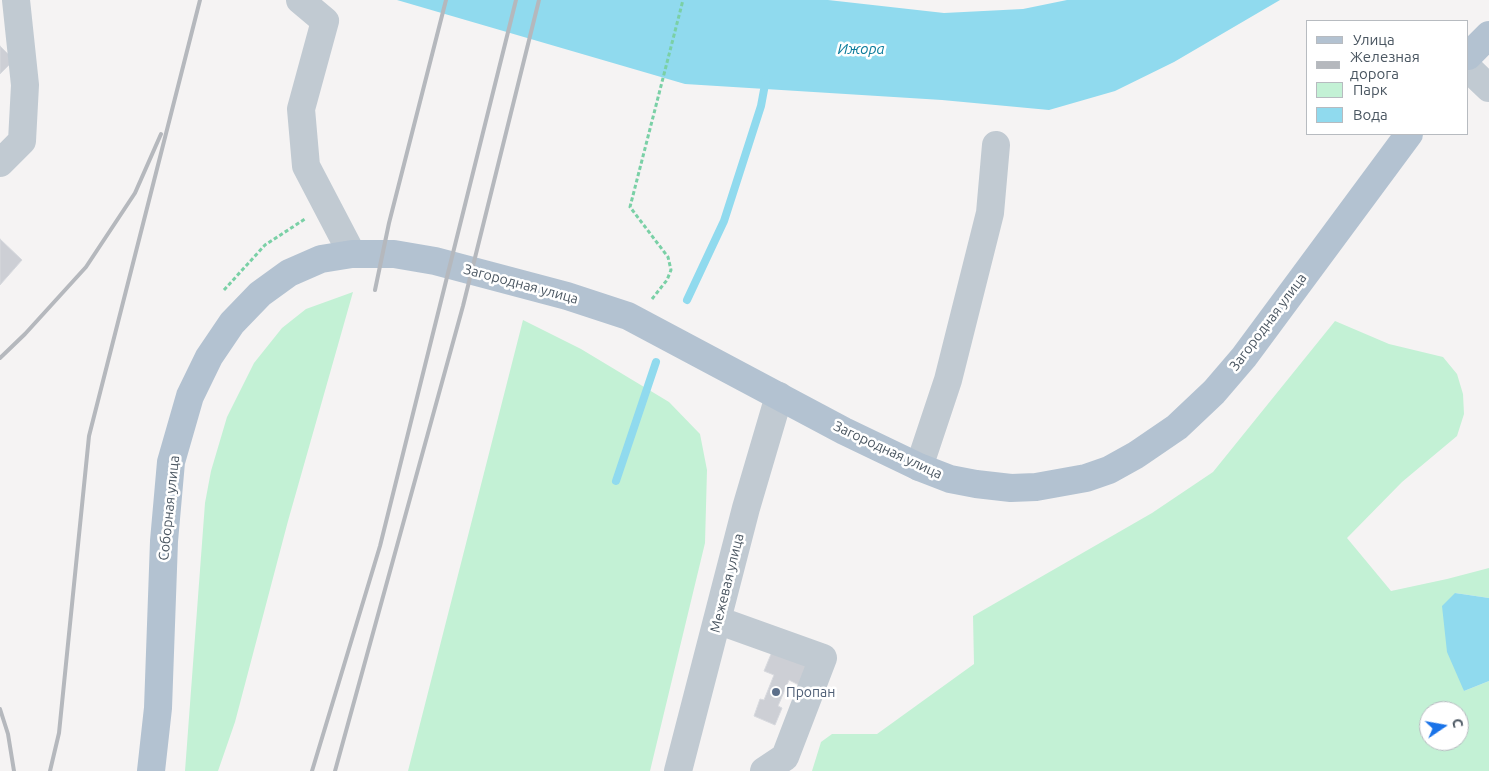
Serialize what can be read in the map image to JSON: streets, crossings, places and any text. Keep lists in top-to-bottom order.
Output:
{
  "streets": {
    "main road": ["Загородная улица", "Соборная улица"],
    "street": ["Межевая улица"]
  },
  "crossings": [
    ["Загородная улица", "Соборная улица"],
    ["Загородная улица", "Межевая улица"]
  ],
  "water": ["Ижора"],
  "places": ["Пропан"],
  "legend": [
    "Улица",
    "Железная дорога",
    "Парк",
    "Вода"
  ],
  "north": "right"
}
